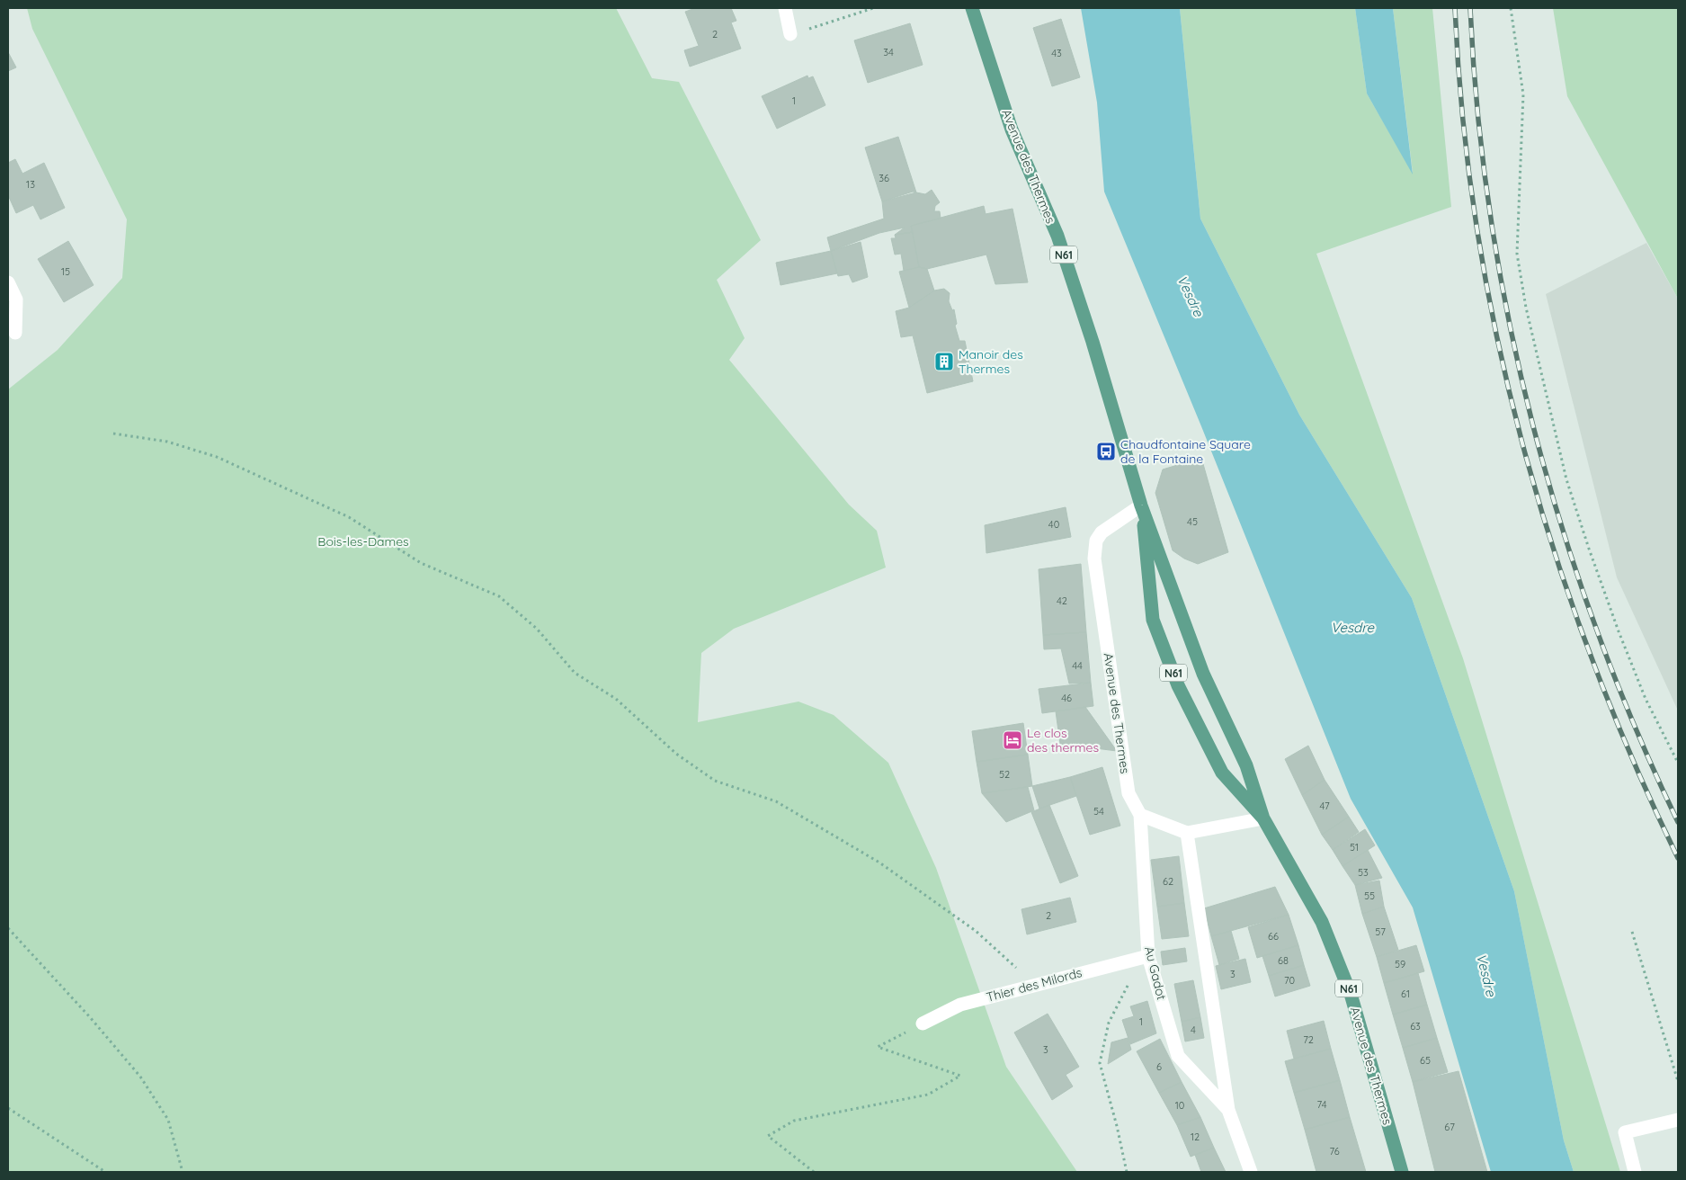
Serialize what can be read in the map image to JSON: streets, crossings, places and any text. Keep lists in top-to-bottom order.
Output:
{
  "streets": {
    "main road": ["Avenue des Thermes", "N61"],
    "street": ["Au Gadot", "Thier des Milords"]
  },
  "crossings": [
    ["Avenue des Thermes", "Au Gadot"],
    ["Au Gadot", "Thier des Milords"]
  ],
  "water": ["Vesdre"],
  "parks": ["Bois-les-Dames"],
  "places": {
    "building": ["Manoir des Thermes"],
    "bus stop": ["Chaudfontaine Square de la Fontaine"],
    "hotel": ["Le clos des thermes"]
  },
  "house_numbers": [
    "2",
    "34",
    "43",
    "1",
    "36",
    "13",
    "15",
    "45",
    "40",
    "42",
    "44",
    "46",
    "52",
    "47",
    "54",
    "51",
    "53",
    "62",
    "55",
    "2",
    "57",
    "66",
    "68",
    "59",
    "3",
    "70",
    "61",
    "1",
    "63",
    "4",
    "72",
    "3",
    "65",
    "6",
    "74",
    "10",
    "67",
    "12",
    "76"
  ]
}
